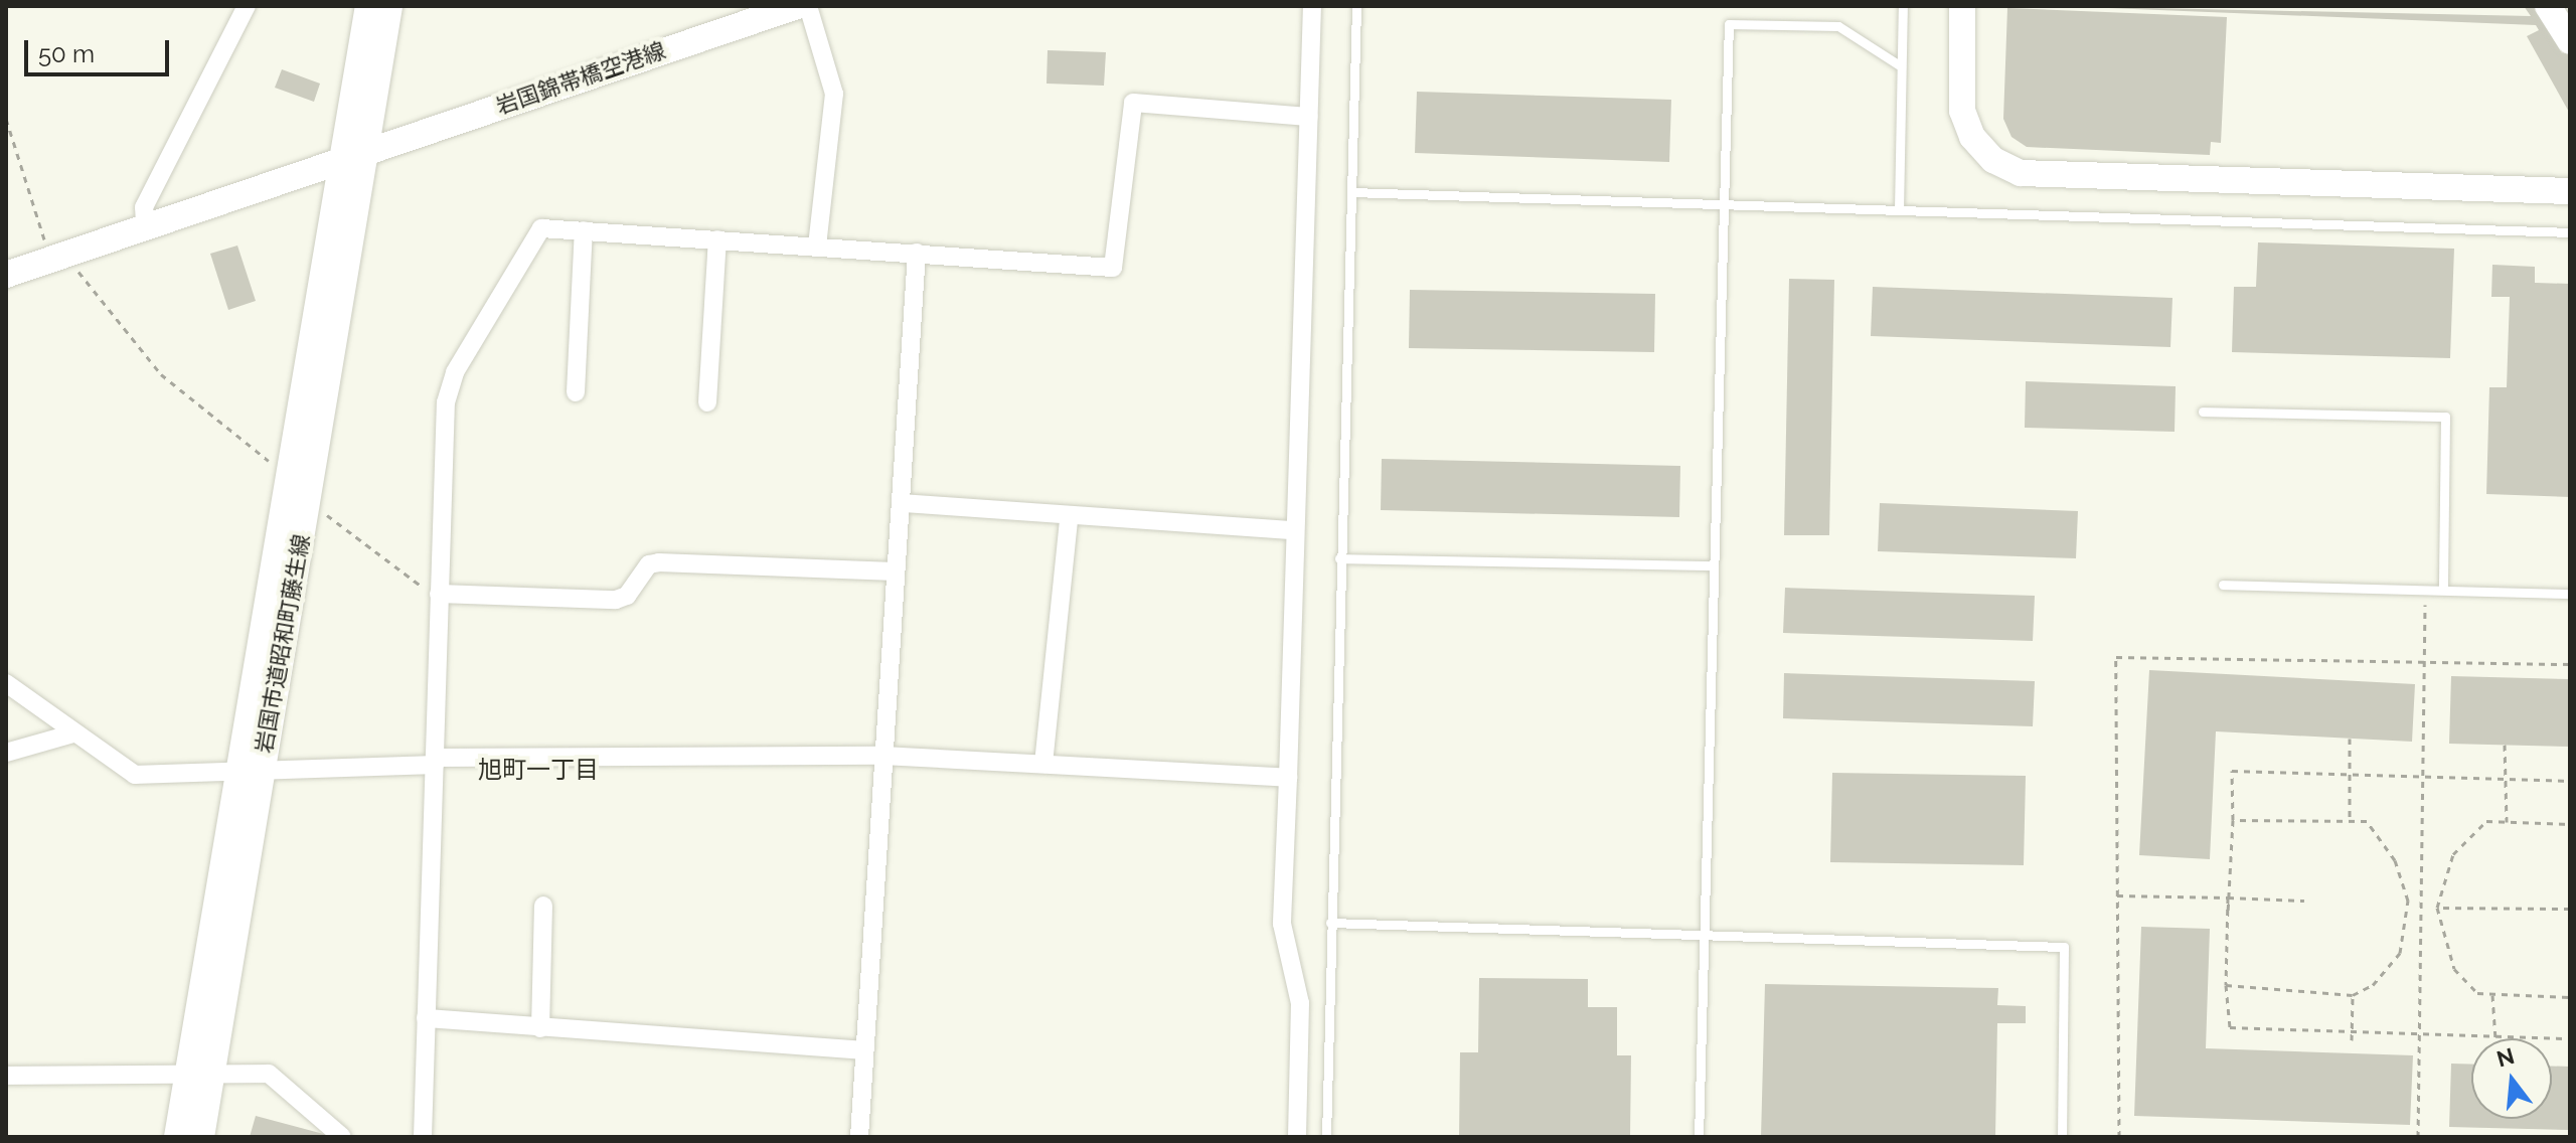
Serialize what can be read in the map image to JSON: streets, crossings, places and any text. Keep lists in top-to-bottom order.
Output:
{
  "streets": {
    "street": ["岩国錦帯橋空港線", "岩国市道昭和町藤生線"]
  },
  "crossings": [
    ["岩国錦帯橋空港線", "岩国市道昭和町藤生線"]
  ],
  "districts": ["旭町一丁目"],
  "scale_bar": "50 m",
  "north": "top"
}
